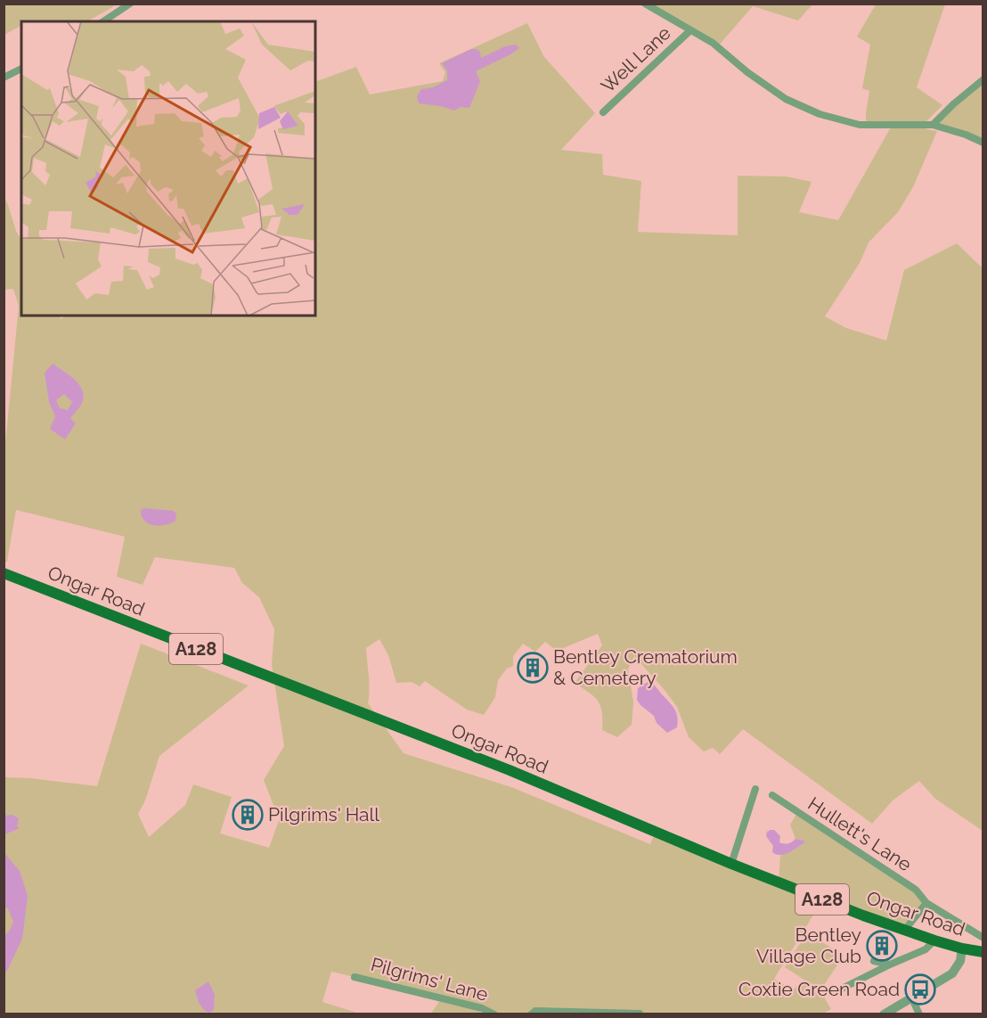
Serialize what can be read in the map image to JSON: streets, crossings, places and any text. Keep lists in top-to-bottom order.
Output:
{
  "streets": {
    "main road": ["Ongar Road", "A128"],
    "street": ["Well Lane", "Hullett's Lane", "Pilgrims' Lane"]
  },
  "places": {
    "building": ["Bentley Crematorium & Cemetery", "Pilgrims' Hall", "Bentley Village Club"],
    "bus stop": ["Coxtie Green Road"]
  }
}
